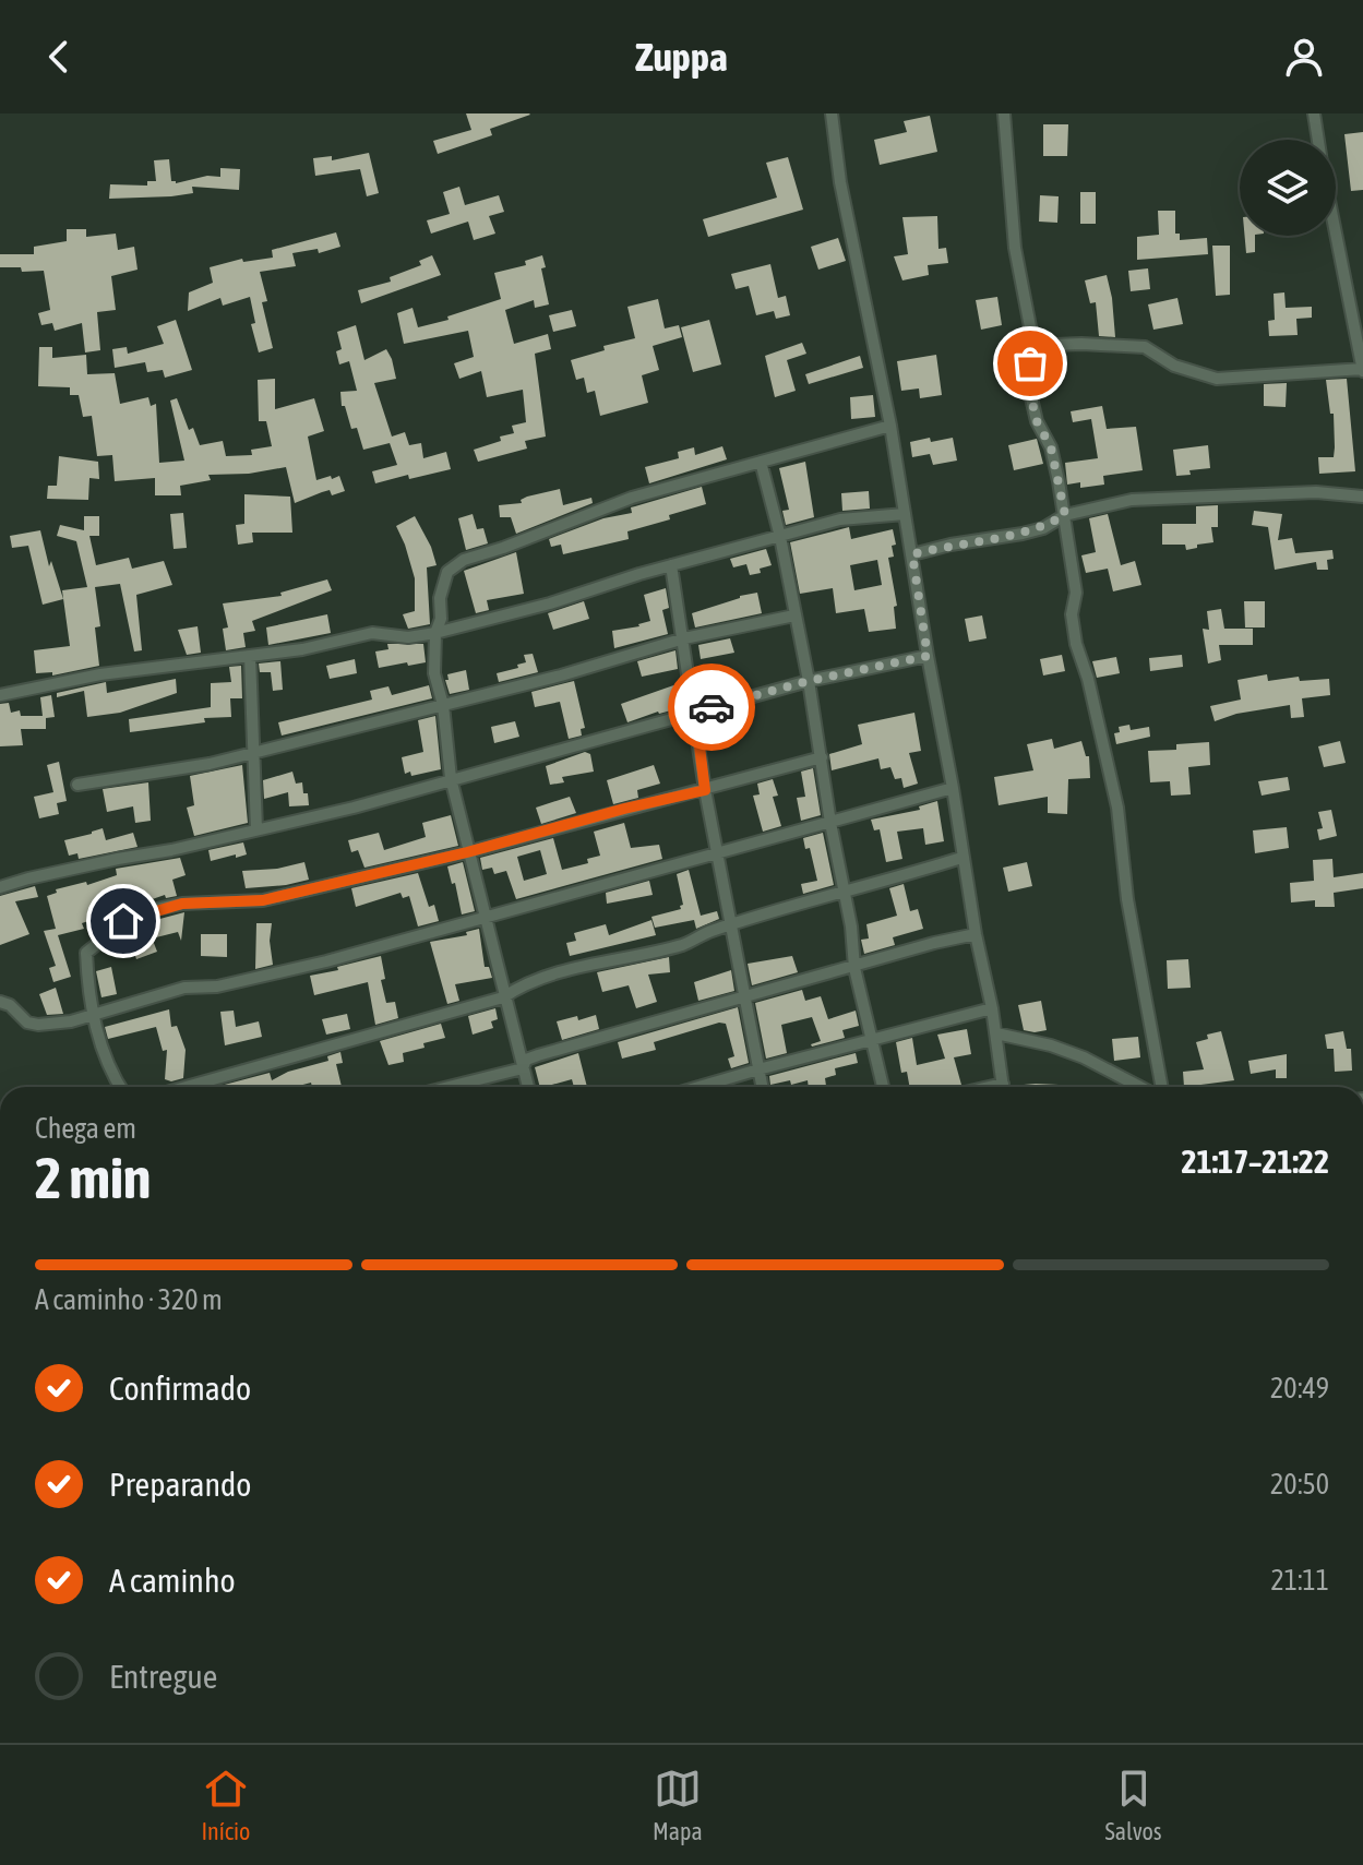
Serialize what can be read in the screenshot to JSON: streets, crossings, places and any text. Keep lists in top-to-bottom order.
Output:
{
  "page": {
    "header": "Zuppa",
    "heading": ["2 min", "Chega em", "21:17–21:22"],
    "bar": "A caminho · 320 m",
    "list": [
      ["Confirmado", "20:49"],
      ["Preparando", "20:50"],
      ["A caminho", "21:11"],
      "Entregue"
    ],
    "tabs": ["Início", "Mapa", "Salvos"]
  }
}
